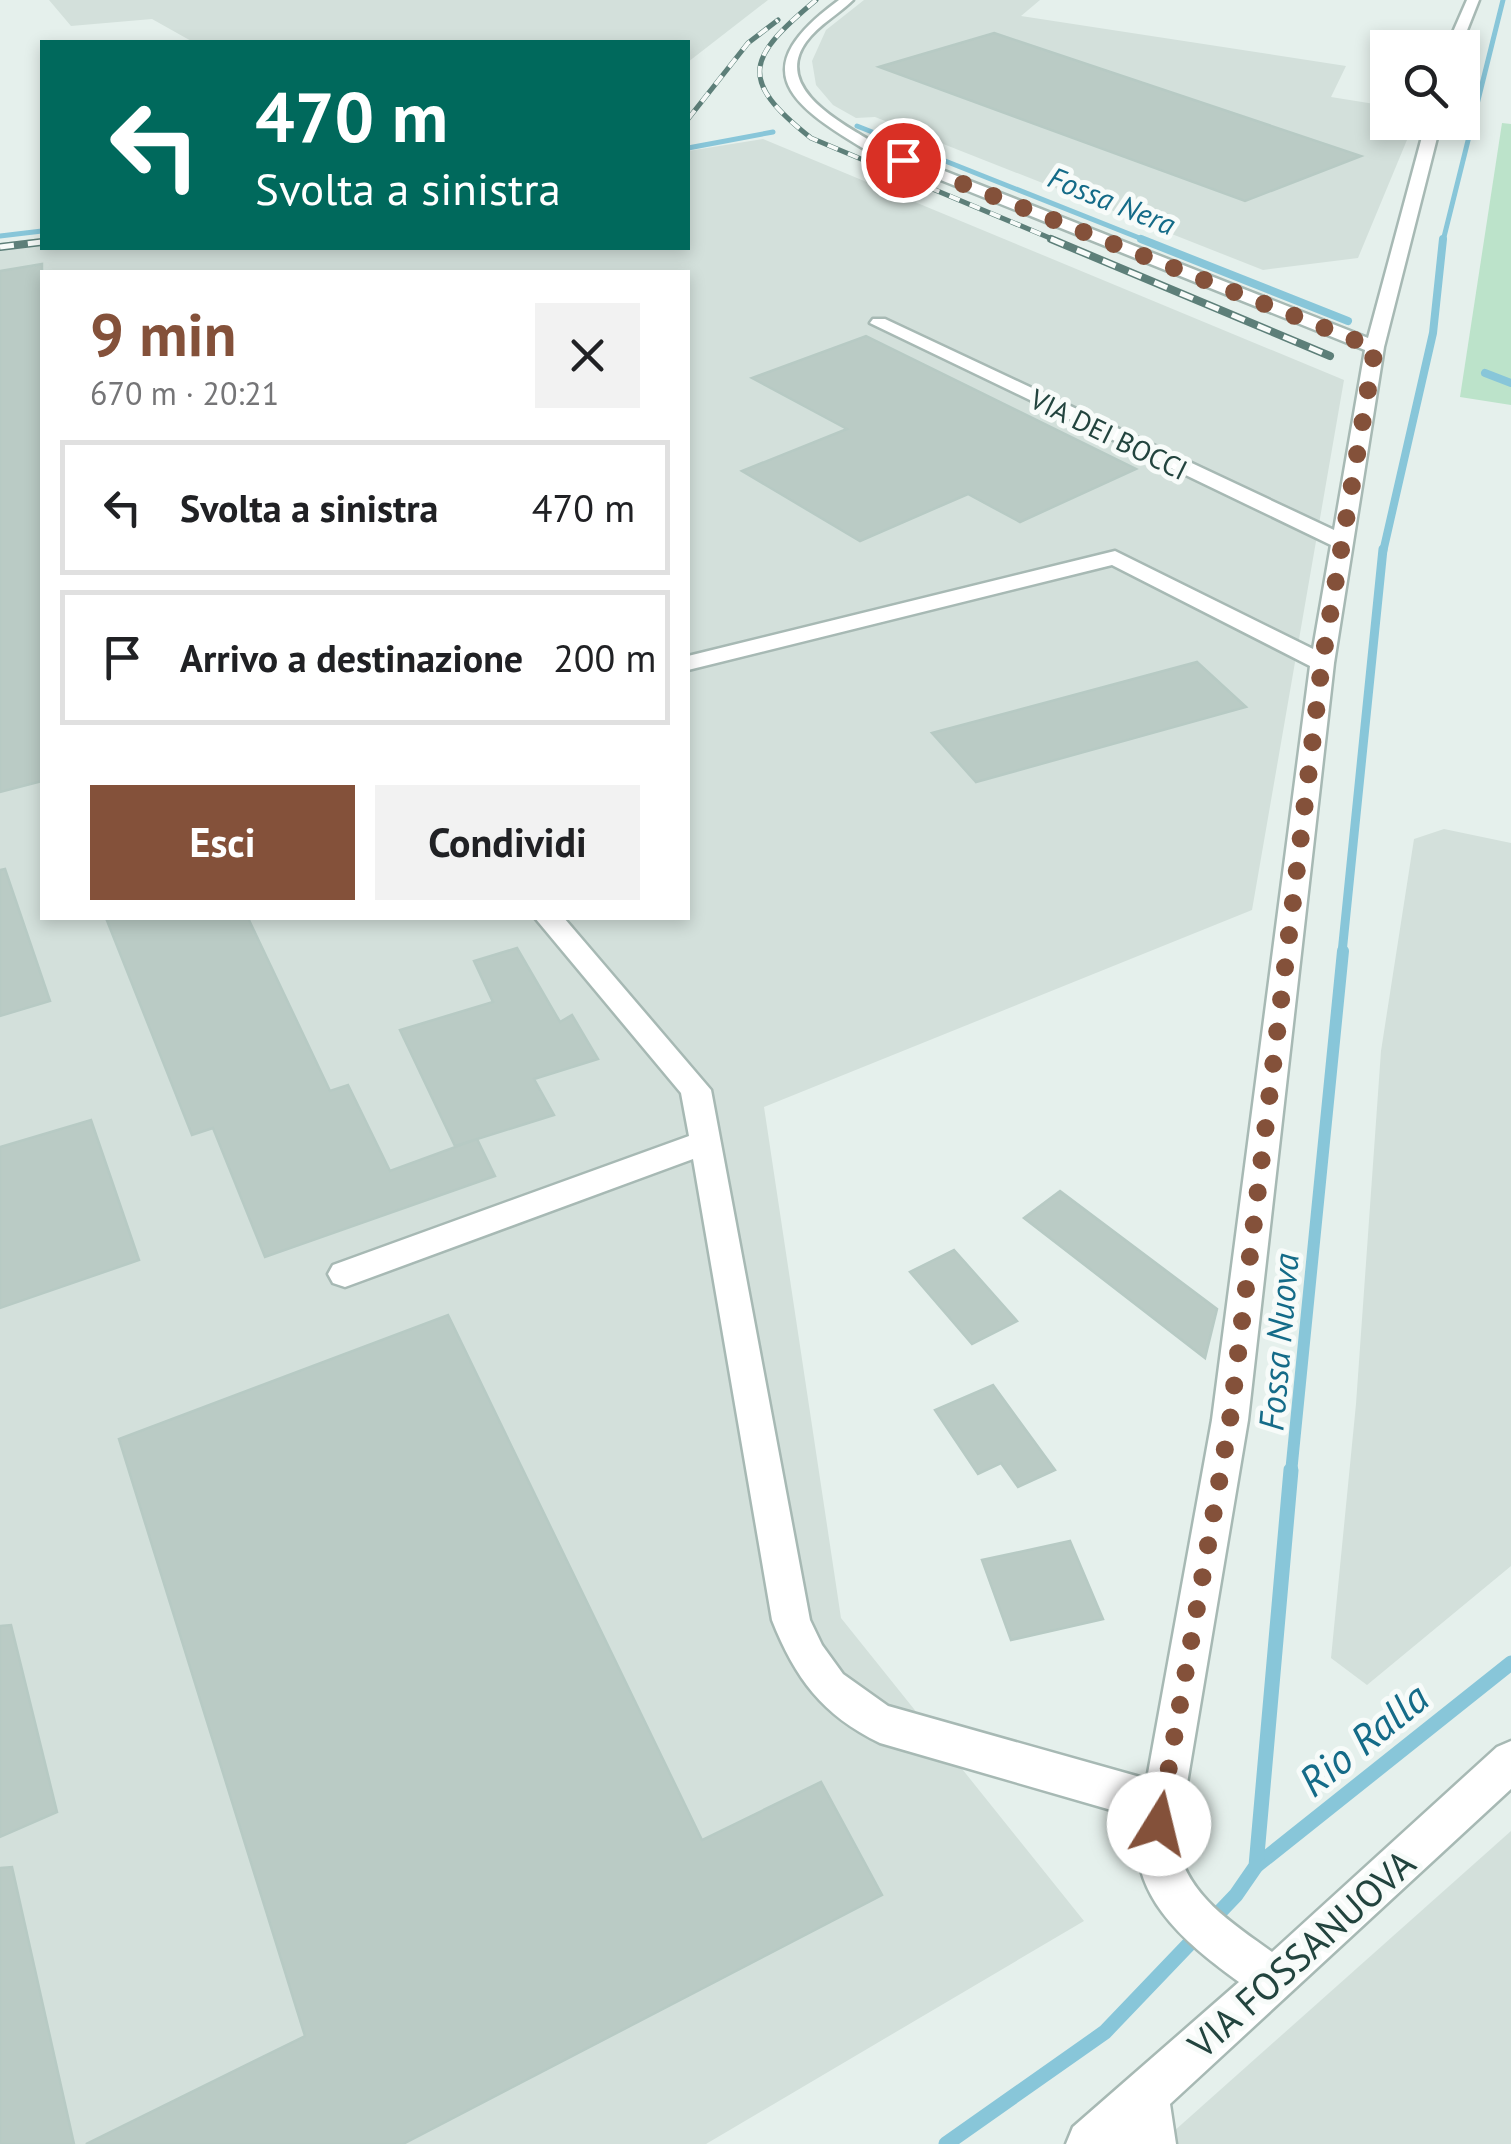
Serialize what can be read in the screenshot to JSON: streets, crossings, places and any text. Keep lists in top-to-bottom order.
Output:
{
  "streets": {
    "street": ["VIA DEI BOCCI", "VIA FOSSANUOVA"]
  },
  "water": ["Fossa Nera", "Fossa Nuova", "Rio Ralla"],
  "page": {
    "turn": ["470 m", "Svolta a sinistra"],
    "heading": ["9 min", "670 m · 20:21"],
    "list": [
      {
        "name": "Svolta a sinistra",
        "value": "470 m"
      },
      {
        "name": "Arrivo a destinazione",
        "value": "200 m"
      }
    ],
    "buttons": ["Esci", "Condividi"]
  }
}
